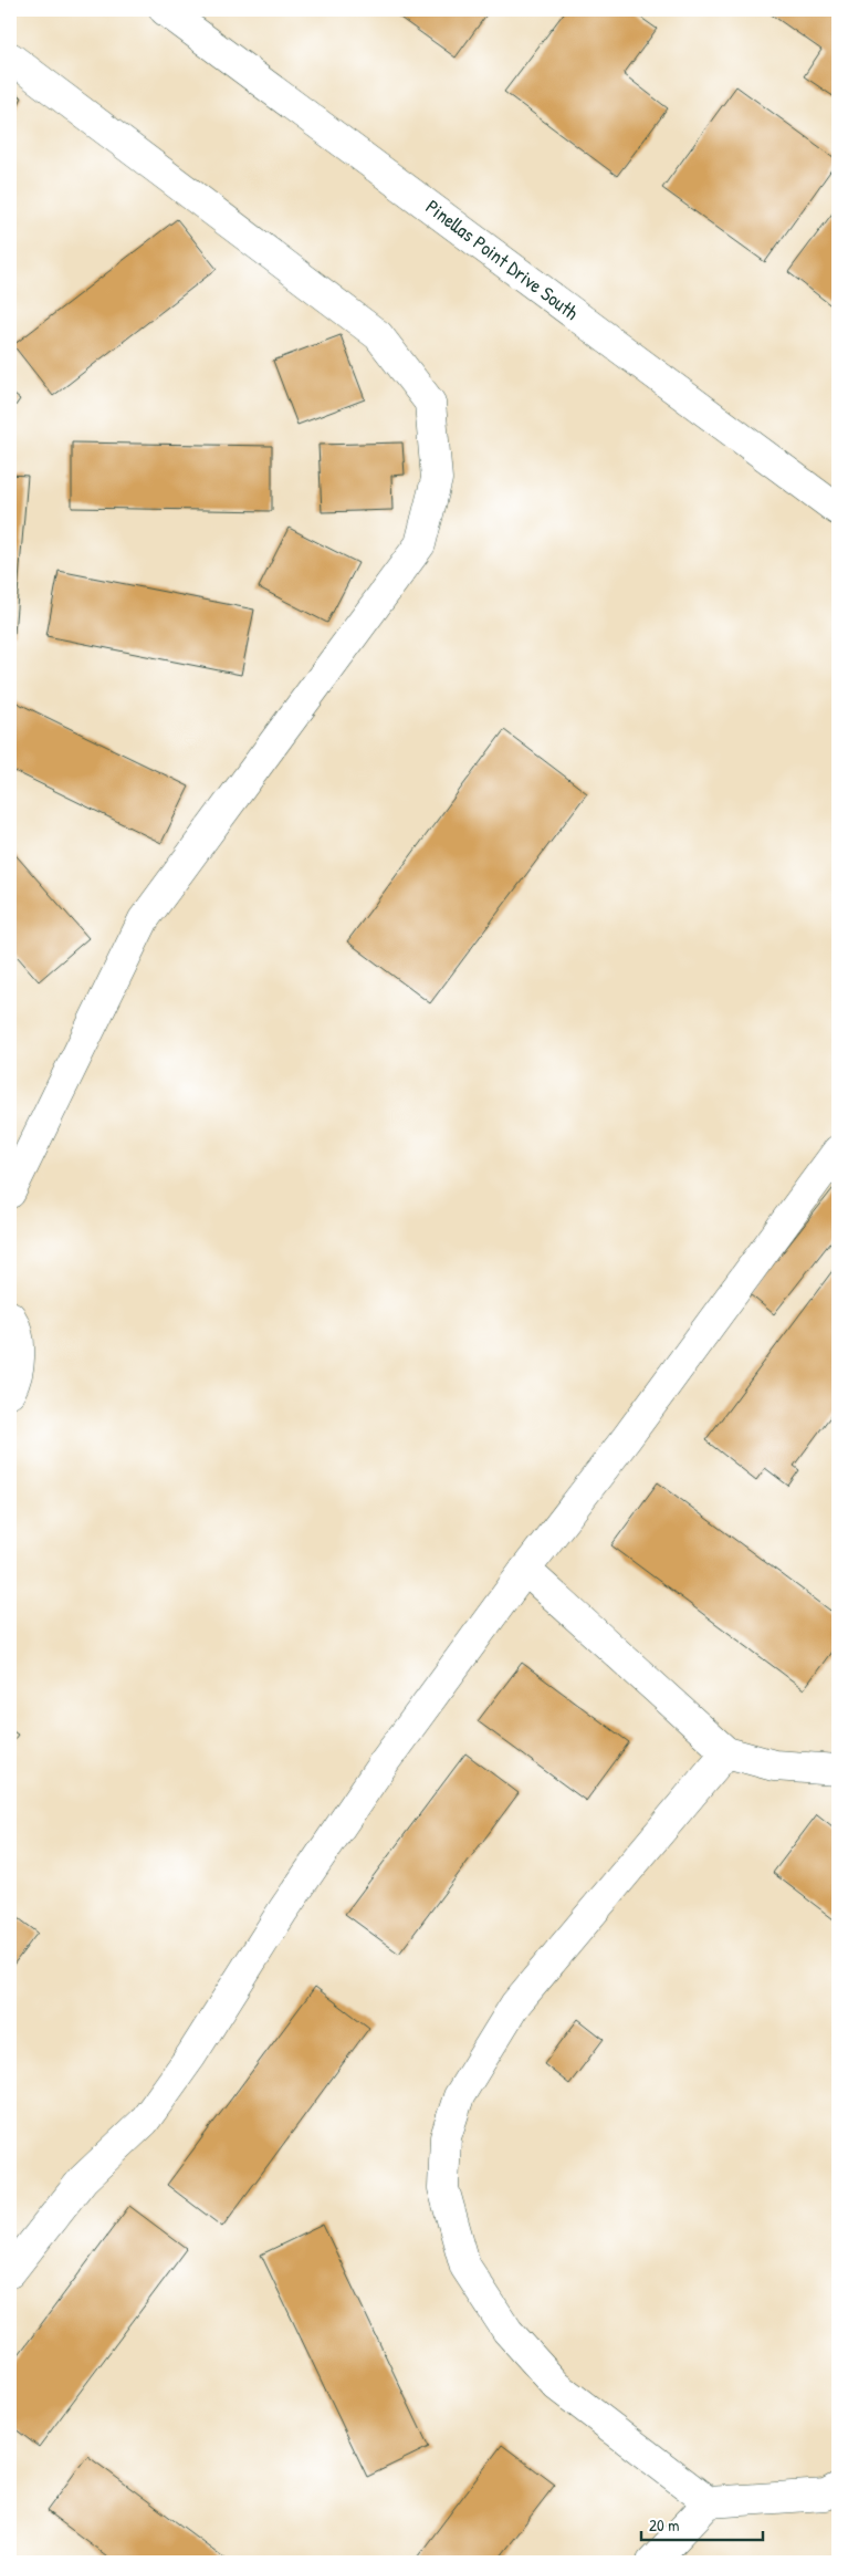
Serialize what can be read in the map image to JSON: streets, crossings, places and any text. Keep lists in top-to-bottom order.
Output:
{
  "streets": {
    "street": ["Pinellas Point Drive South"]
  },
  "scale_bar": "20 m"
}
